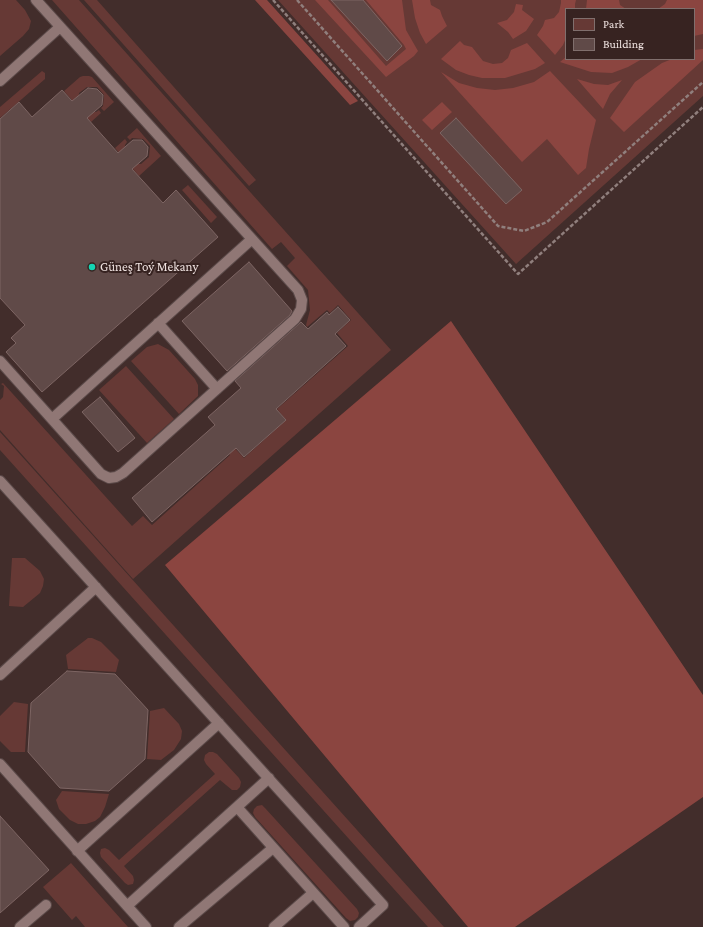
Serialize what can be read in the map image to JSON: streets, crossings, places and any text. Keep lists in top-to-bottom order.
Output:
{
  "places": ["Güneş Toý Mekany"],
  "legend": ["Park", "Building"]
}
